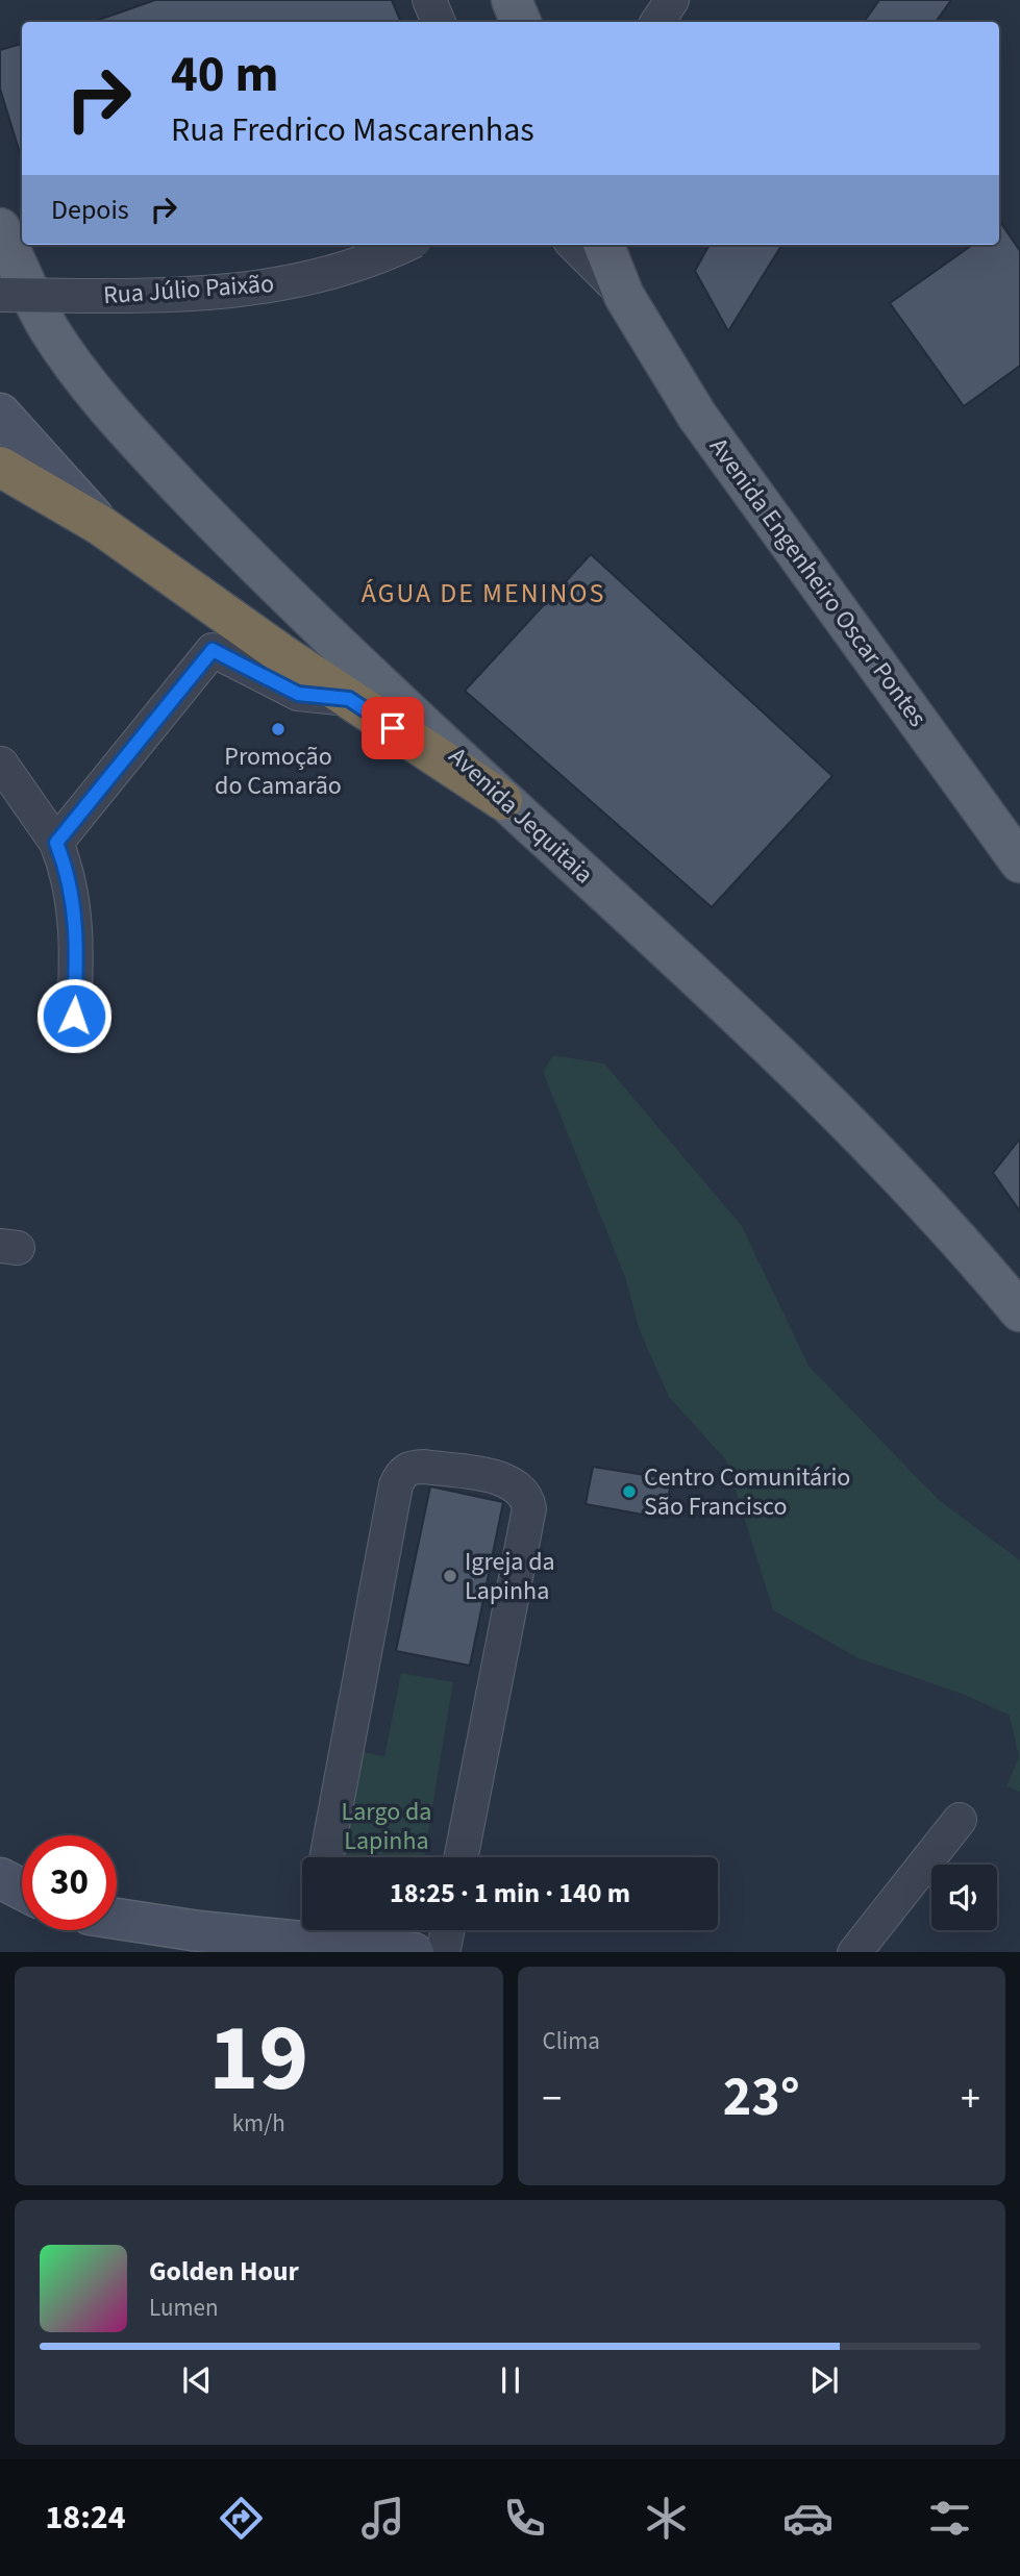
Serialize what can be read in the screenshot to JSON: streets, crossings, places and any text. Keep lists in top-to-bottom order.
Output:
{
  "streets": {
    "main road": ["Avenida Engenheiro Oscar Pontes", "Avenida Jequitaia"],
    "street": ["Rua Júlio Paixão"]
  },
  "districts": ["ÁGUA DE MENINOS"],
  "parks": ["Largo da Lapinha"],
  "places": ["Promoção do Camarão", "Centro Comunitário São Francisco", "Igreja da Lapinha"],
  "page": {
    "turn": ["40 m", "Rua Fredrico Mascarenhas"],
    "then": "Depois",
    "limit": "30",
    "trip": "18:25 · 1 min · 140 m",
    "tile": [
      ["19", "km/h"],
      "Clima"
    ],
    "heat": ["−", "23°", "+"],
    "song": ["Golden Hour", "Lumen"],
    "tabs": "18:24"
  }
}
